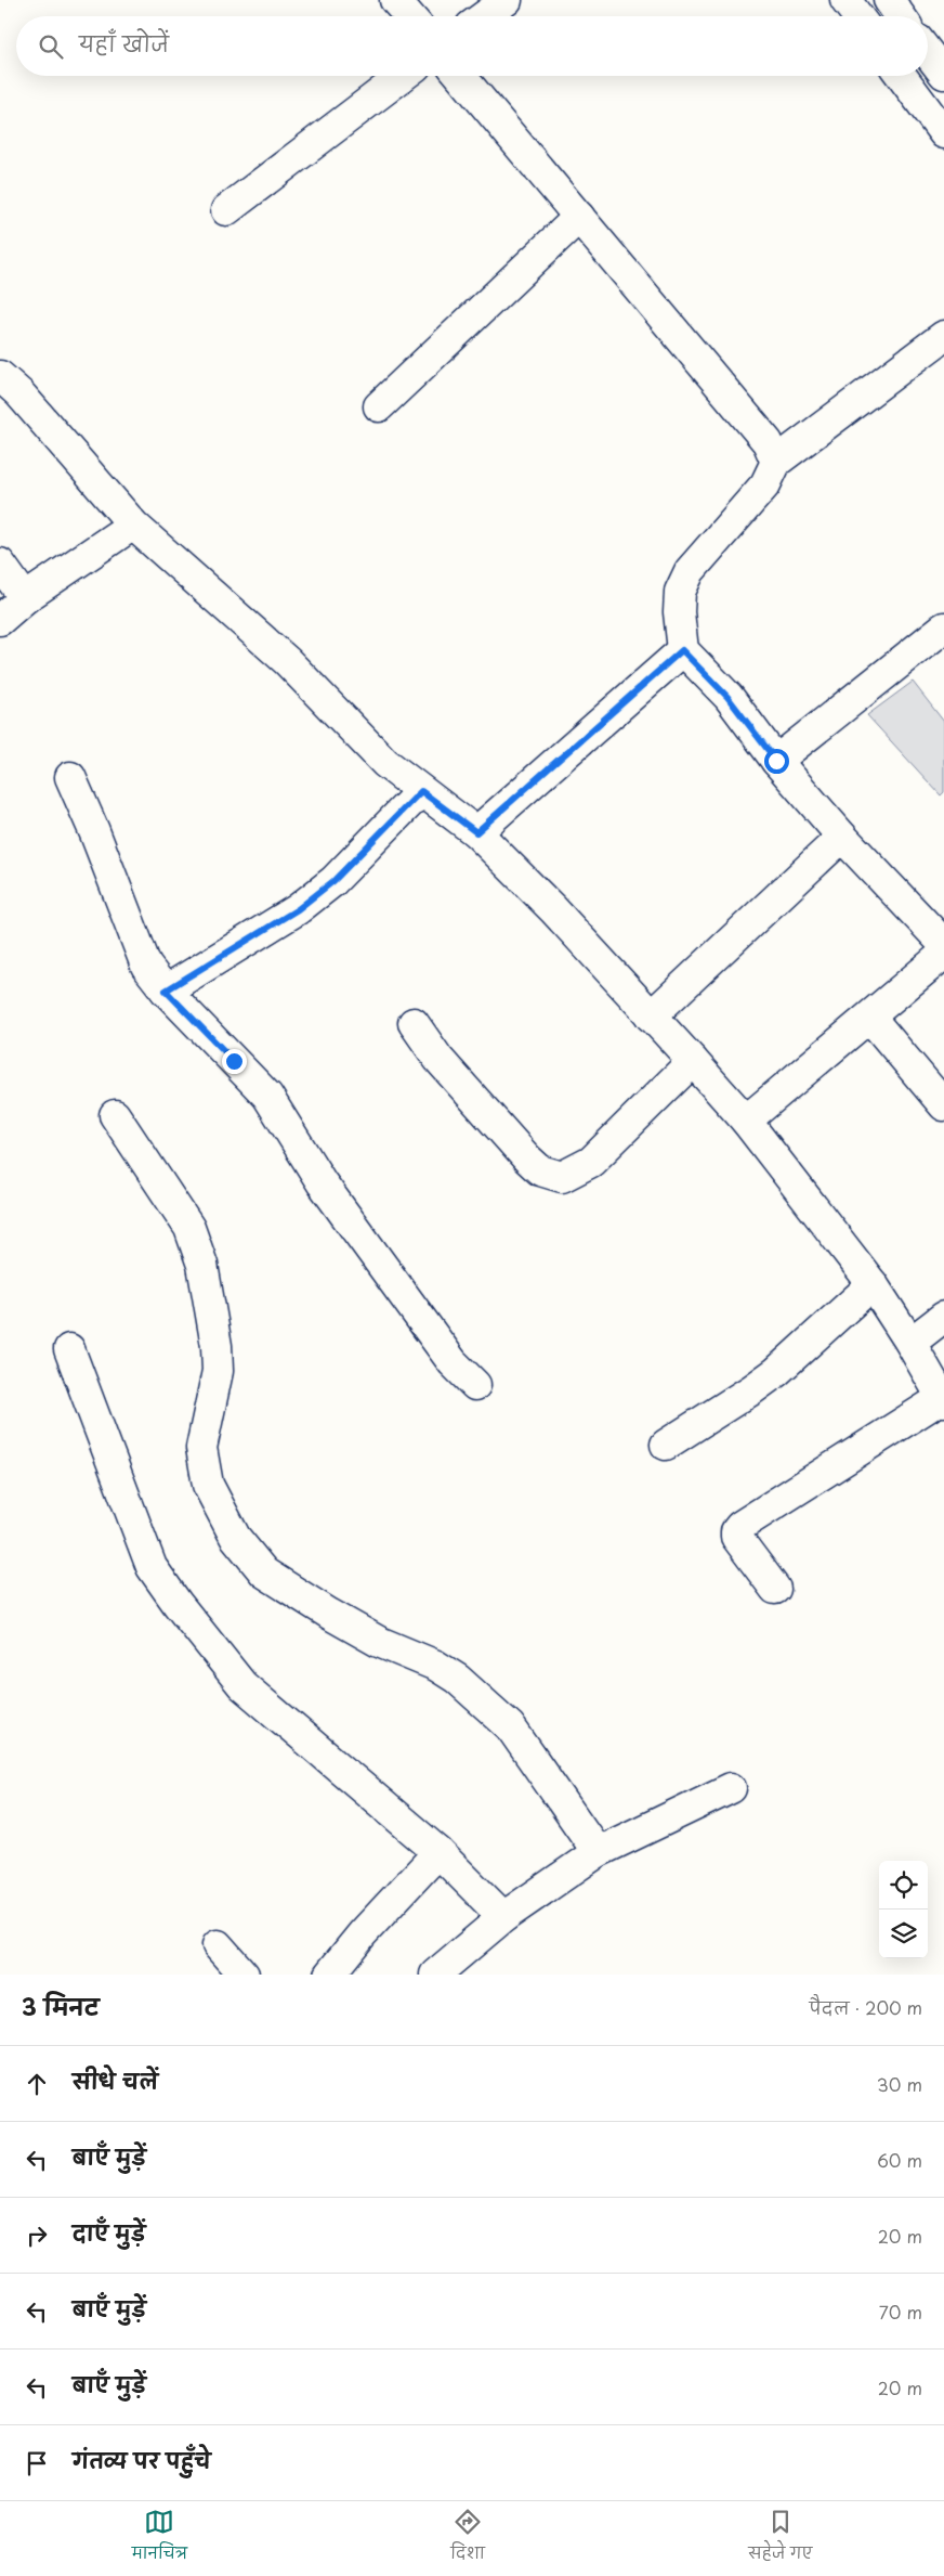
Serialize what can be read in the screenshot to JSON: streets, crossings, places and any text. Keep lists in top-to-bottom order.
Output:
{
  "page": {
    "search": "यहाँ खोजें",
    "heading": ["3 मिनट", "पैदल · 200 m"],
    "list": [
      ["सीधे चलें", "30 m"],
      ["बाएँ मुड़ें", "60 m"],
      ["दाएँ मुड़ें", "20 m"],
      ["बाएँ मुड़ें", "70 m"],
      ["बाएँ मुड़ें", "20 m"],
      "गंतव्य पर पहुँचे"
    ],
    "nav": ["मानचित्र", "दिशा", "सहेजे गए"]
  }
}
